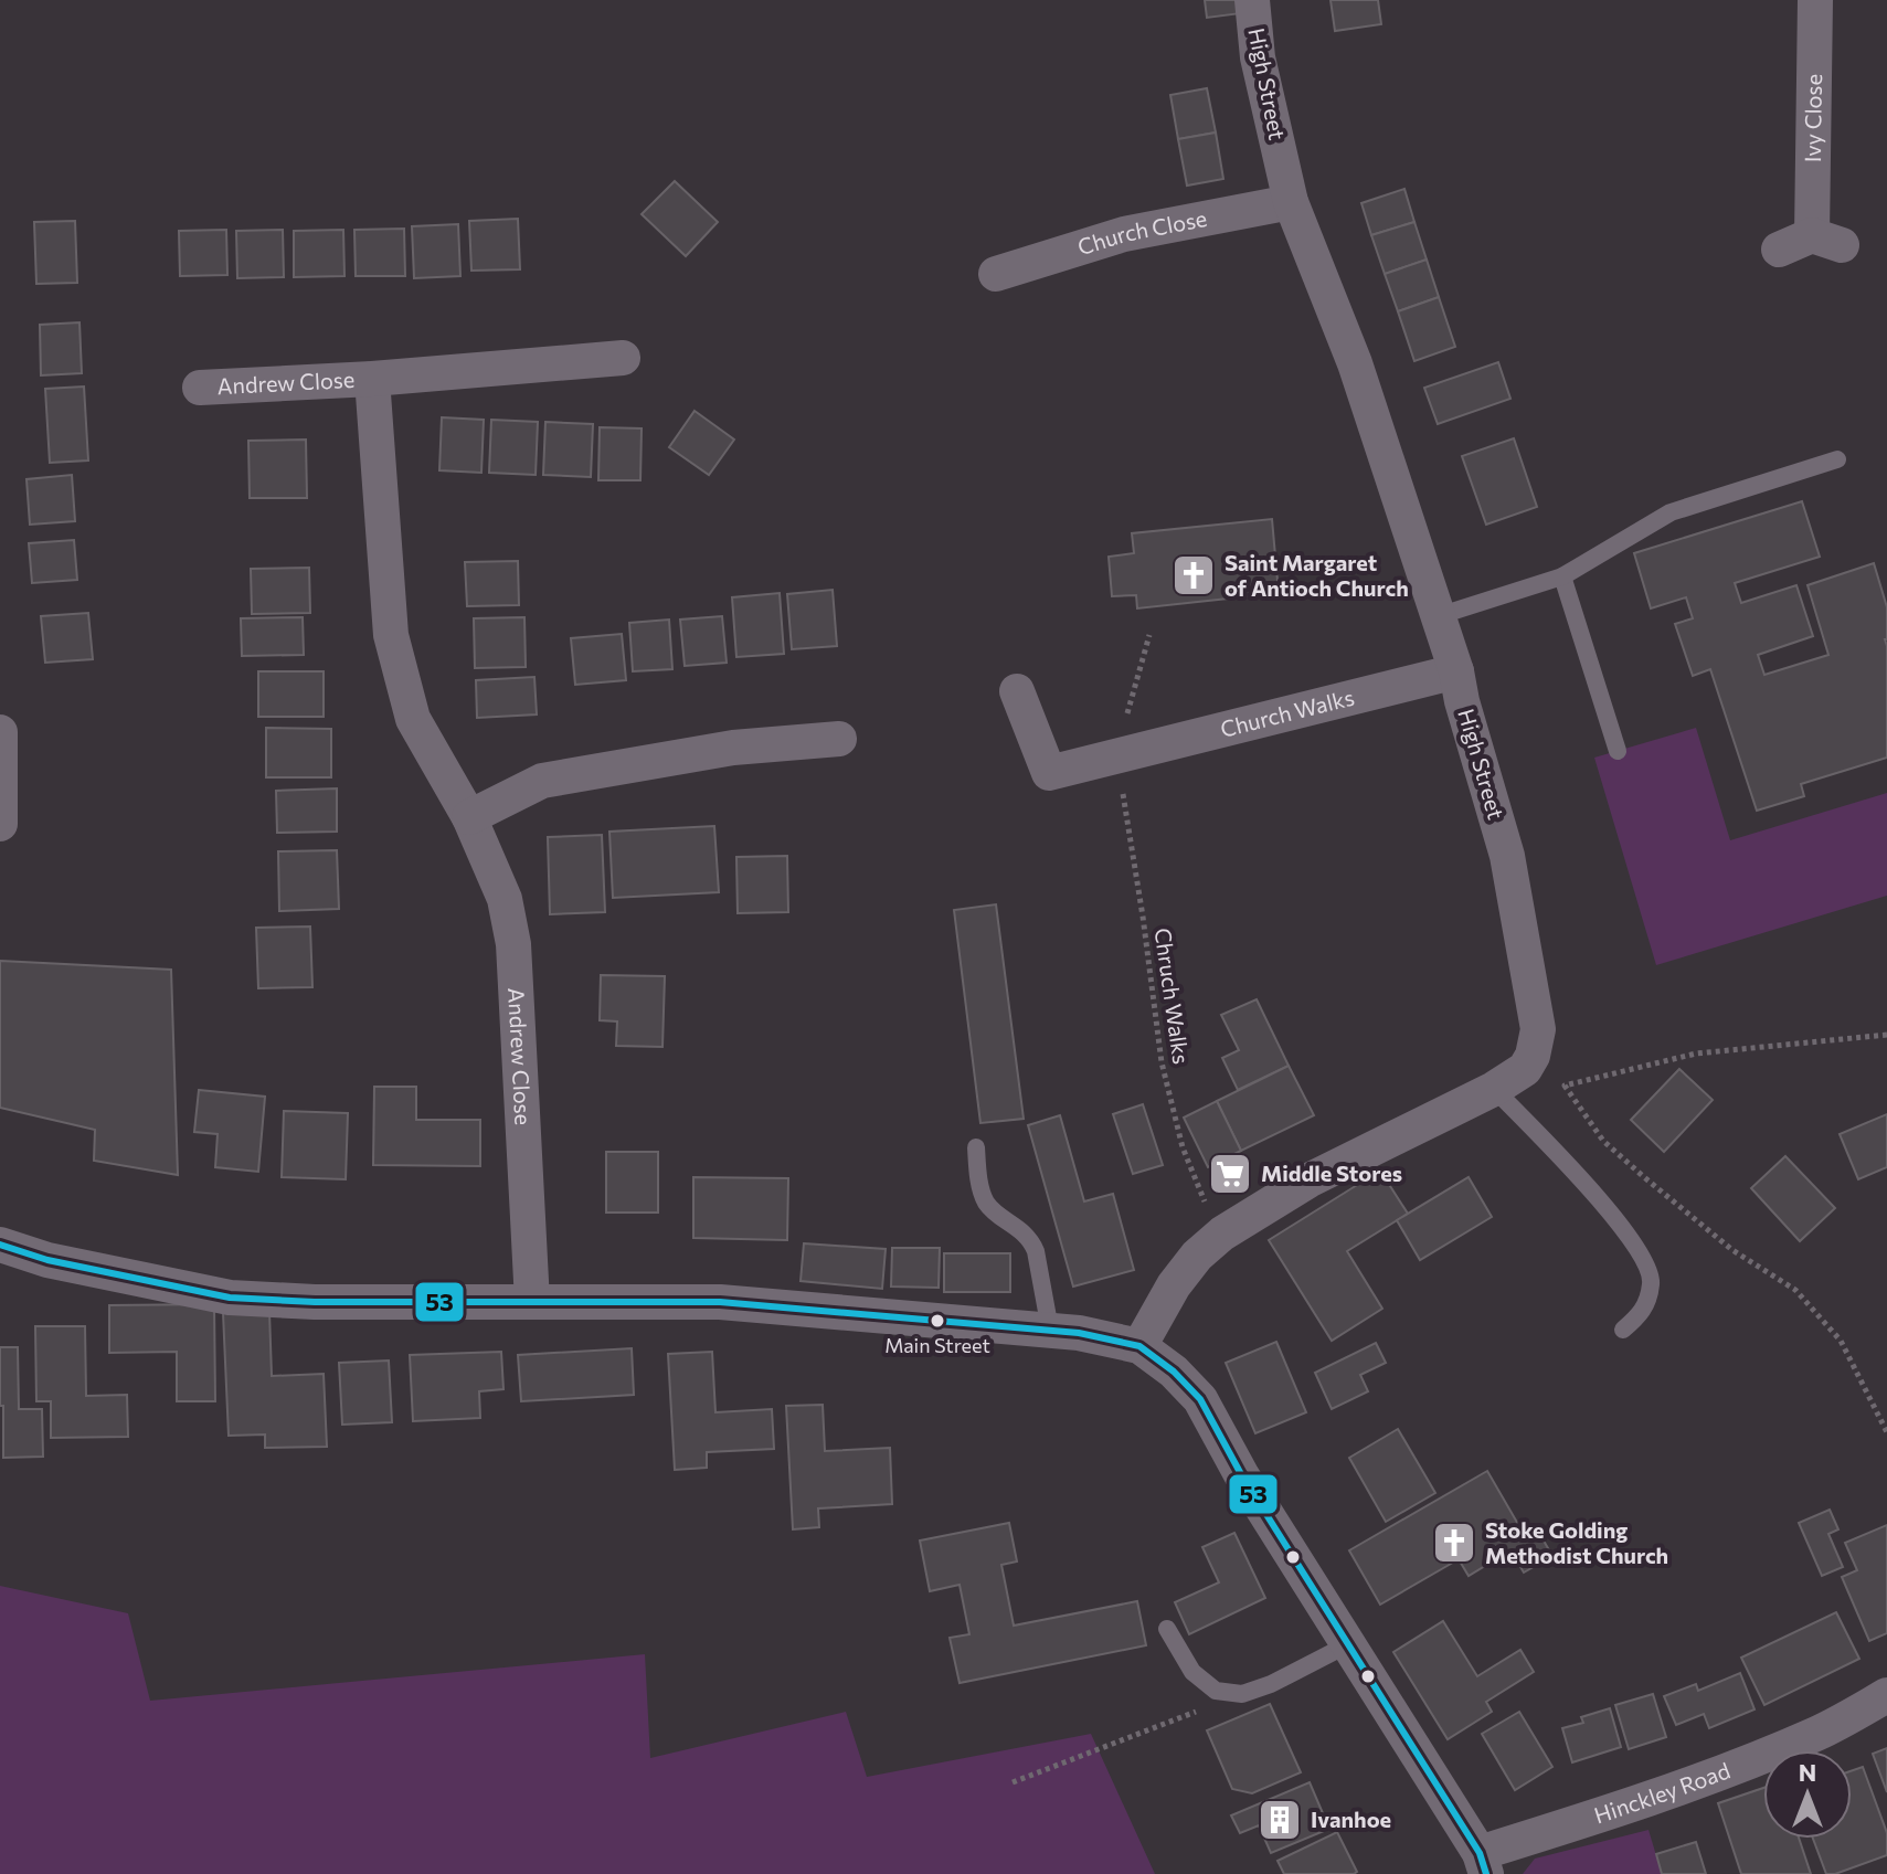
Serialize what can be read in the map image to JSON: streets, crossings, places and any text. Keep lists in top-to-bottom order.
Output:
{
  "streets": {
    "street": [
      "High Street",
      "Ivy Close",
      "Church Close",
      "Andrew Close",
      "Church Walks",
      "Hinckley Road"
    ],
    "path": ["Chruch Walks"]
  },
  "crossings": [
    ["High Street", "Church Close"],
    ["High Street", "Church Walks"],
    ["High Street", "Chruch Walks"],
    ["Church Walks", "Chruch Walks"]
  ],
  "places": {
    "church": ["Saint Margaret of Antioch Church", "Stoke Golding Methodist Church"],
    "supermarket": ["Middle Stores"],
    "other": ["Main Street"],
    "building": ["Ivanhoe"]
  },
  "lines": ["transit line 53"],
  "north": "top"
}
